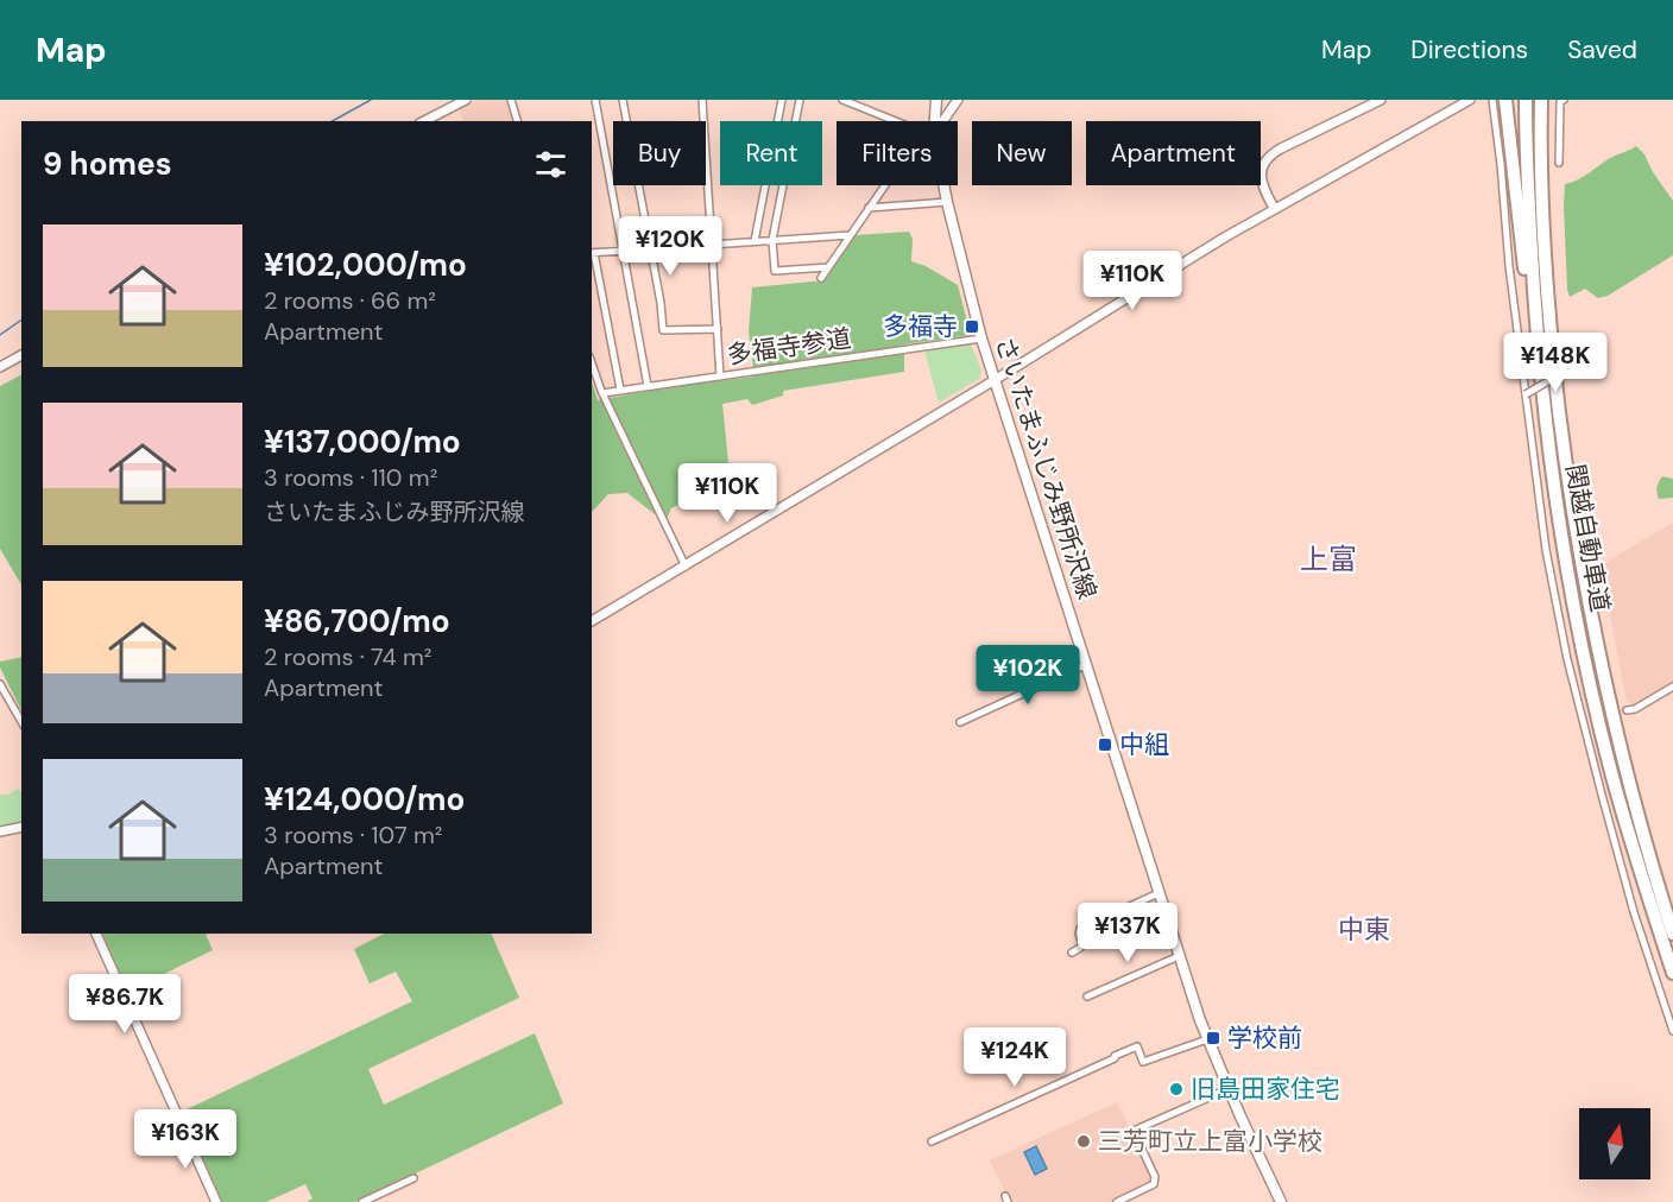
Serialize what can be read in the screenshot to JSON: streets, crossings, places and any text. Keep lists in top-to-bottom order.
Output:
{
  "streets": {
    "highway": ["関越自動車道"],
    "main road": ["さいたまふじみ野所沢線"],
    "street": ["多福寺参道"]
  },
  "crossings": [
    ["多福寺参道", "さいたまふじみ野所沢線"]
  ],
  "districts": ["上富", "中東"],
  "places": {
    "transit": ["多福寺", "中組", "学校前"],
    "other": ["旧島田家住宅", "三芳町立上富小学校"]
  },
  "north": "top",
  "page": {
    "header": "Map",
    "nav": ["Map", "Directions", "Saved"],
    "chip": [
      "Buy",
      "Rent",
      "Filters",
      "New",
      "Apartment"
    ],
    "heading": "9 homes",
    "list": [
      {
        "name": "¥102,000/mo",
        "note": "2 rooms · 66 m² · Apartment"
      },
      {
        "name": "¥137,000/mo",
        "note": "3 rooms · 110 m² · さいたまふじみ野所沢線"
      },
      {
        "name": "¥86,700/mo",
        "note": "2 rooms · 74 m² · Apartment"
      },
      {
        "name": "¥124,000/mo",
        "note": "3 rooms · 107 m² · Apartment"
      }
    ],
    "price": [
      "¥120K",
      "¥110K",
      "¥148K",
      "¥110K",
      "¥102K",
      "¥137K",
      "¥86.7K",
      "¥124K",
      "¥163K"
    ]
  }
}
